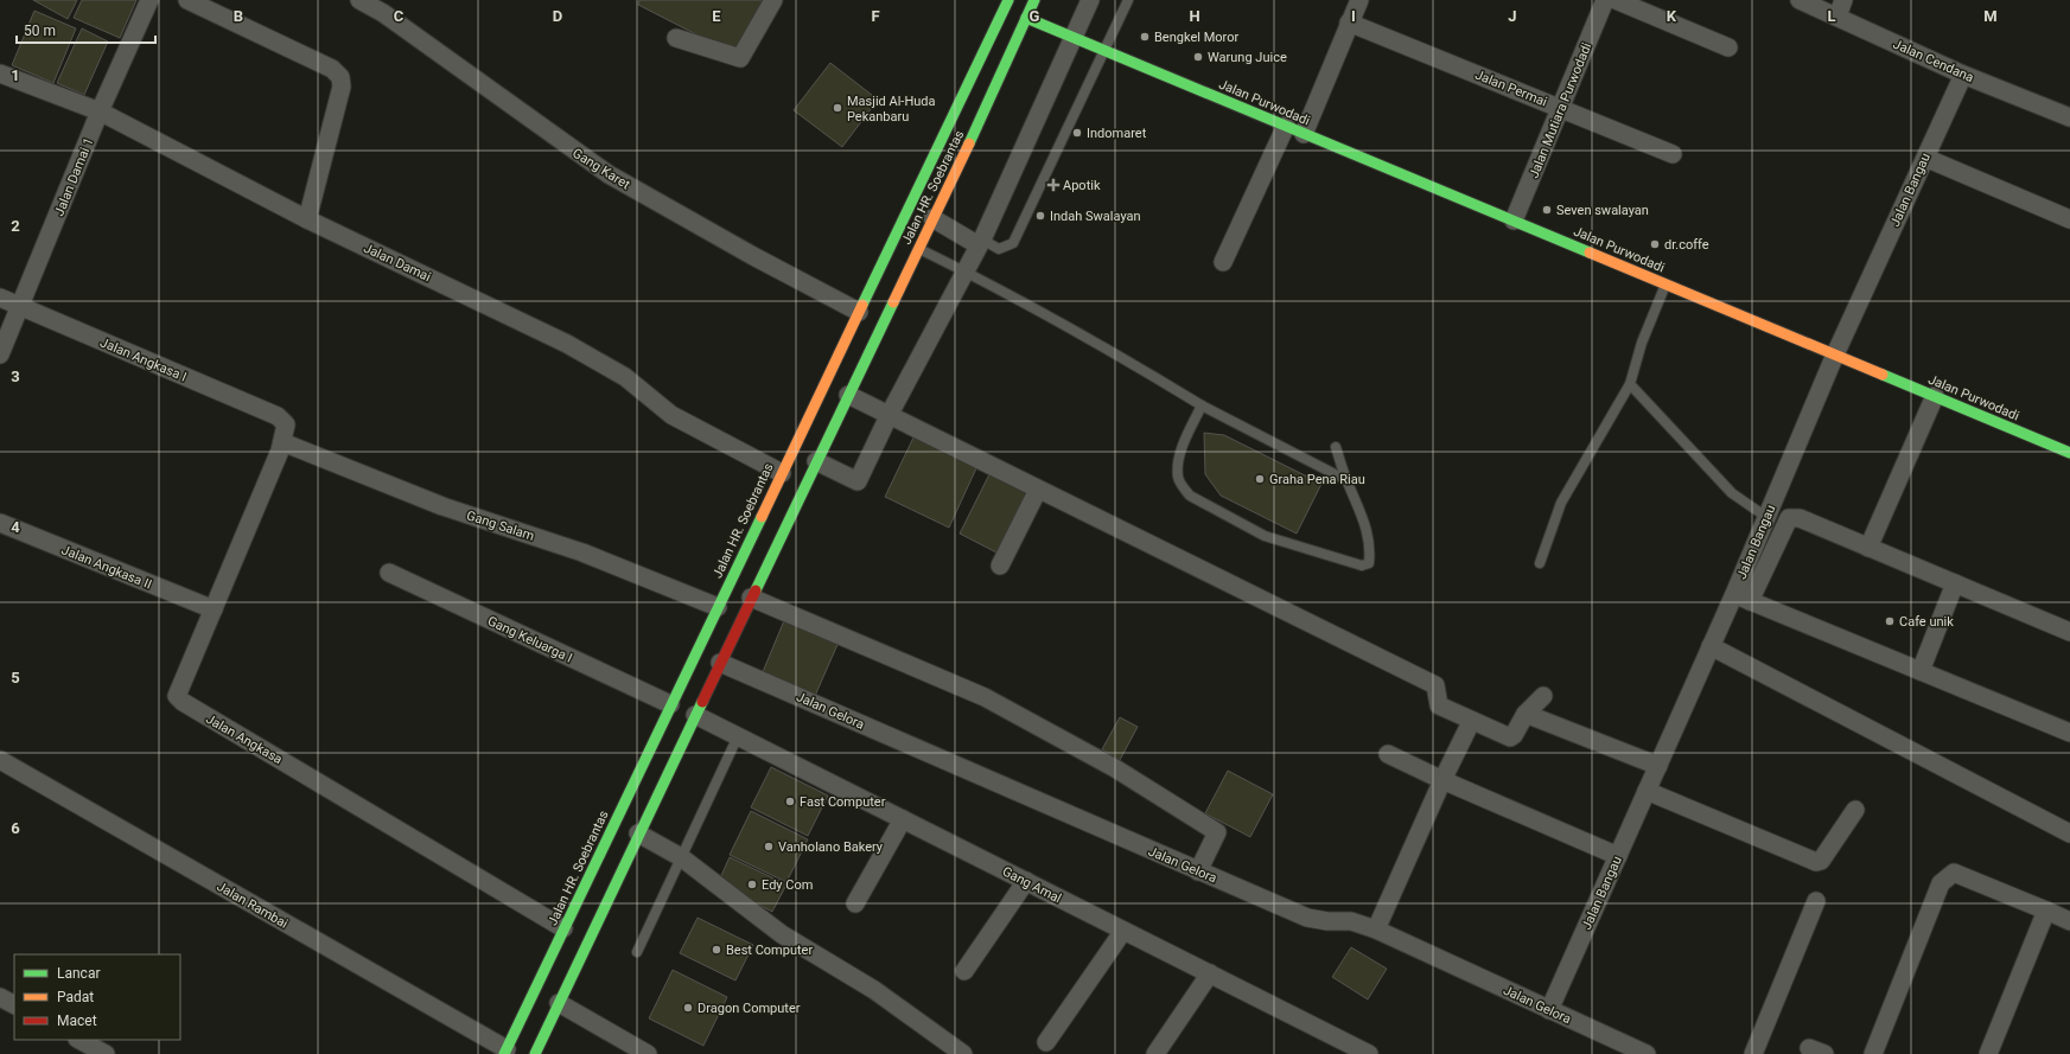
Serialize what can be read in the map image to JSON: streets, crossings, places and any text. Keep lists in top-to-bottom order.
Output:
{
  "streets": {
    "main road": ["Jalan Purwodadi", "Jalan HR. Soebrantas"],
    "street": [
      "Jalan Cendana",
      "Jalan Permai",
      "Jalan Mutiara Purwodadi",
      "Gang Karet",
      "Jalan Damai 1",
      "Jalan Bangau",
      "Jalan Damai",
      "Jalan Angkasa I",
      "Gang Salam",
      "Jalan Angkasa II",
      "Gang Keluarga I",
      "Jalan Gelora",
      "Jalan Angkasa",
      "Gang Amal",
      "Jalan Rambai"
    ]
  },
  "crossings": [
    ["Jalan Cendana", "Jalan Bangau"],
    ["Jalan Permai", "Jalan Mutiara Purwodadi"],
    ["Jalan Purwodadi", "Jalan Mutiara Purwodadi"],
    ["Jalan Purwodadi", "Jalan HR. Soebrantas"],
    ["Jalan Purwodadi", "Jalan Bangau"],
    ["Gang Karet", "Jalan HR. Soebrantas"],
    ["Jalan Damai 1", "Jalan Damai"],
    ["Jalan Damai 1", "Jalan Angkasa I"],
    ["Jalan HR. Soebrantas", "Jalan Damai"],
    ["Jalan HR. Soebrantas", "Gang Salam"],
    ["Jalan HR. Soebrantas", "Gang Keluarga I"],
    ["Jalan HR. Soebrantas", "Jalan Gelora"],
    ["Jalan HR. Soebrantas", "Jalan Angkasa"],
    ["Jalan HR. Soebrantas", "Gang Amal"],
    ["Jalan HR. Soebrantas", "Jalan Rambai"],
    ["Jalan Bangau", "Jalan Gelora"],
    ["Jalan Angkasa I", "Jalan Angkasa"],
    ["Gang Salam", "Jalan Angkasa"],
    ["Jalan Angkasa II", "Jalan Angkasa"]
  ],
  "places": {
    "other": [
      "Bengkel Moror",
      "Warung Juice",
      "Masjid Al-Huda Pekanbaru",
      "Indomaret",
      "Seven swalayan",
      "Indah Swalayan",
      "dr.coffe",
      "Graha Pena Riau",
      "Cafe unik",
      "Fast Computer",
      "Vanholano Bakery",
      "Edy Com",
      "Best Computer",
      "Dragon Computer"
    ],
    "health": ["Apotik"]
  },
  "legend": ["Lancar", "Padat", "Macet"],
  "scale_bar": "50 m",
  "grid": {
    "columns": [
      "B",
      "C",
      "D",
      "E",
      "F",
      "G",
      "H",
      "I",
      "J",
      "K",
      "L",
      "M"
    ],
    "rows": [
      "1",
      "2",
      "3",
      "4",
      "5",
      "6"
    ]
  }
}
